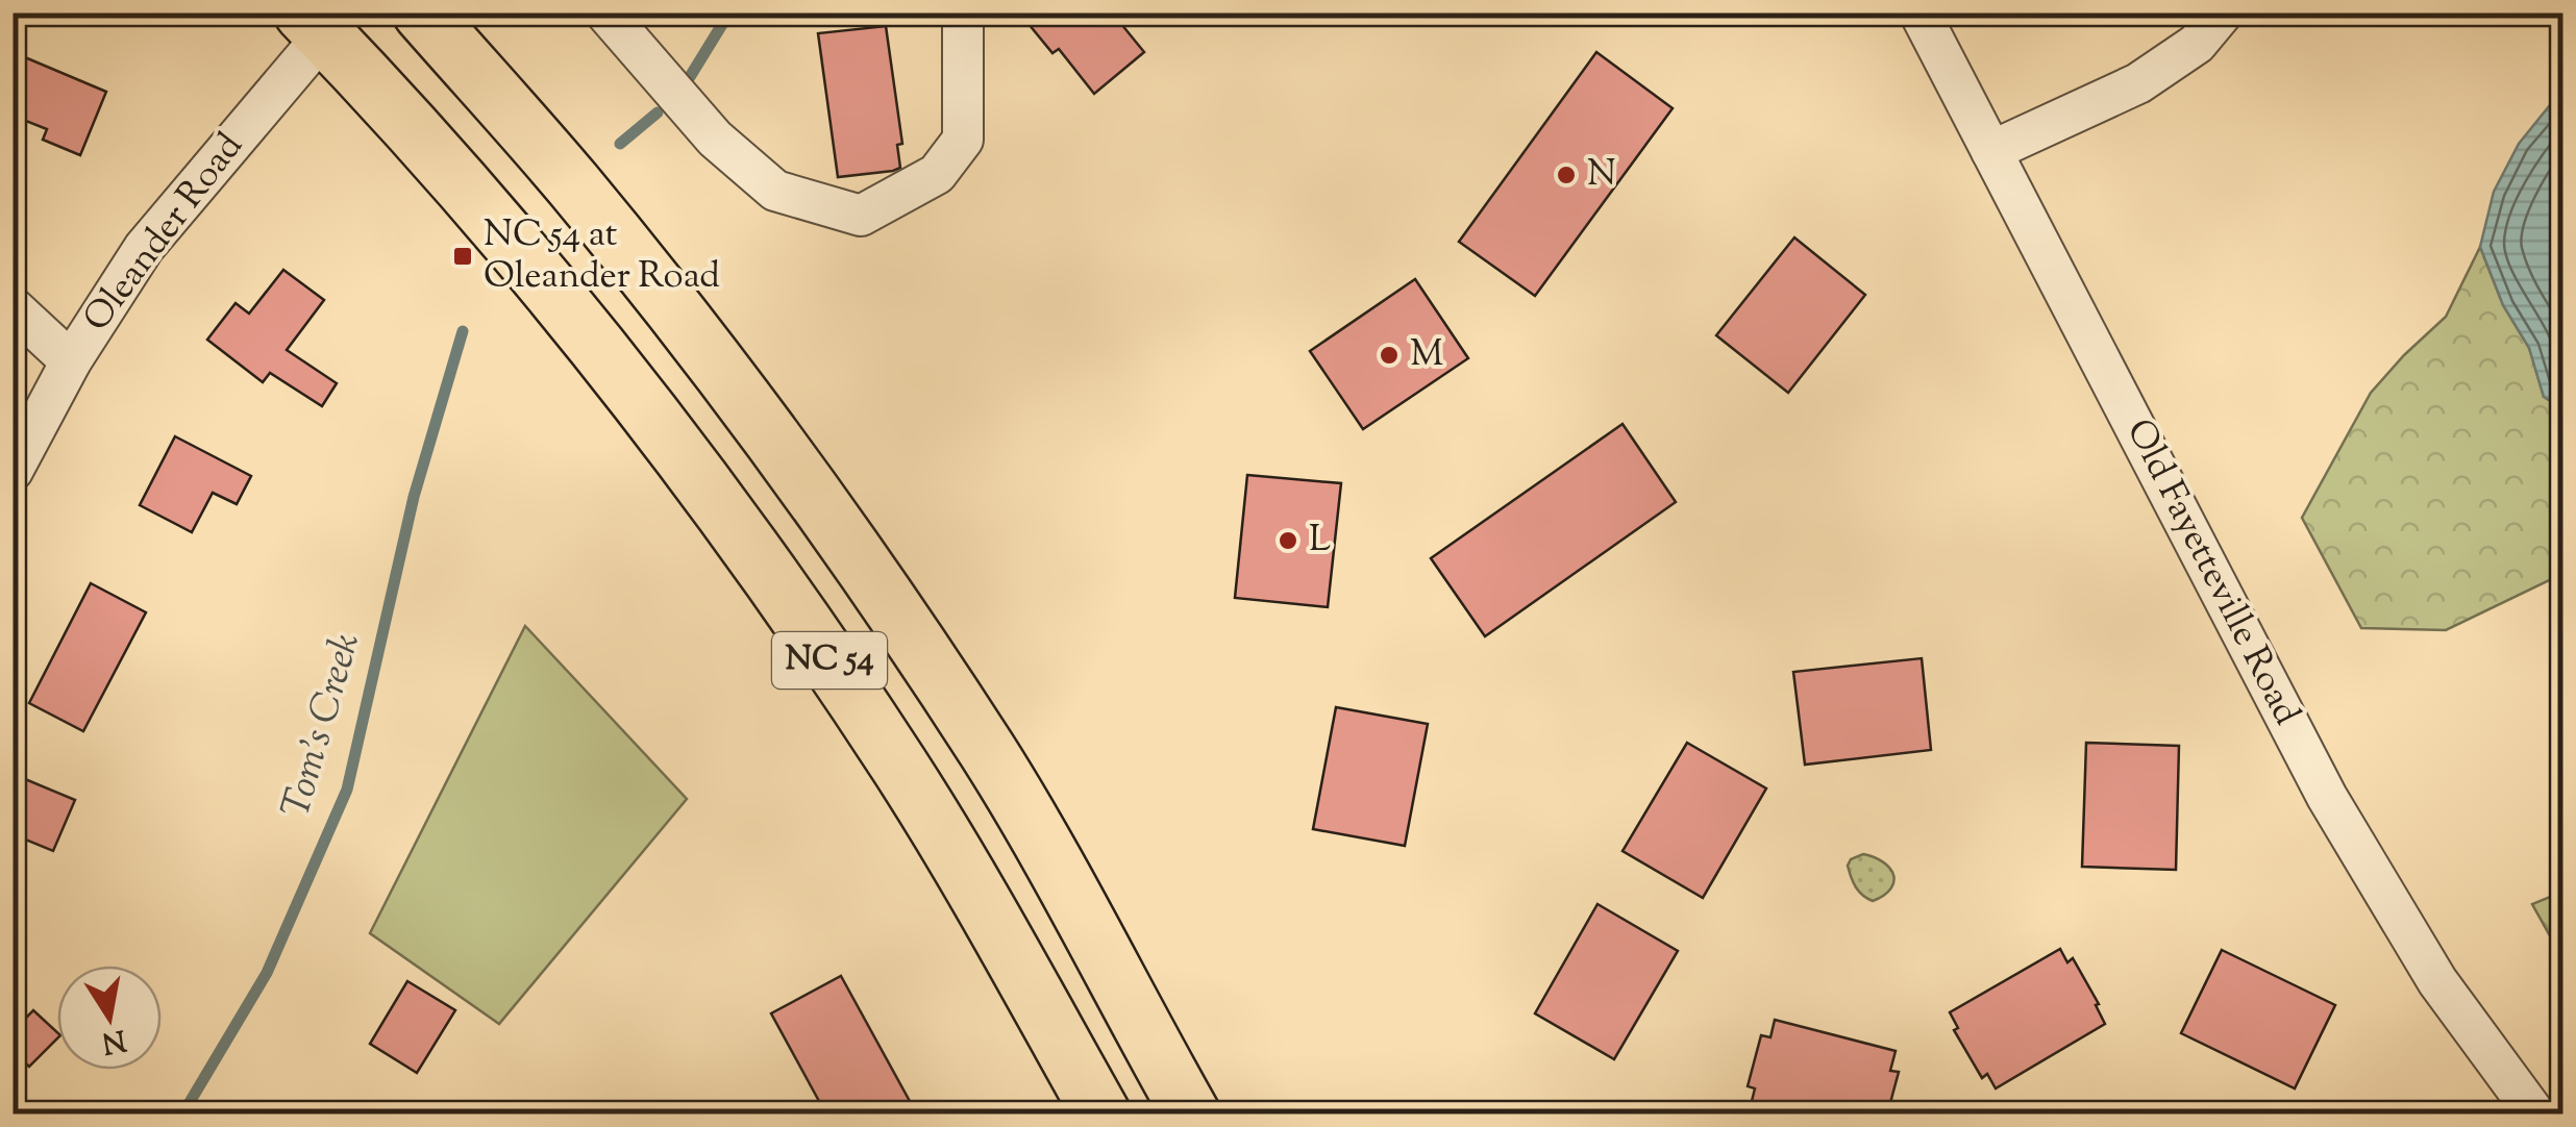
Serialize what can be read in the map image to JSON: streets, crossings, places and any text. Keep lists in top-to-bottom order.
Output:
{
  "streets": {
    "highway": ["NC 54"],
    "street": ["Oleander Road", "Old Fayetteville Road"]
  },
  "crossings": [
    ["Oleander Road", "NC 54"]
  ],
  "water": ["Tom's Creek"],
  "places": {
    "other": ["N", "M", "L"],
    "transit": ["NC 54 at Oleander Road"]
  },
  "north": "bottom"
}
